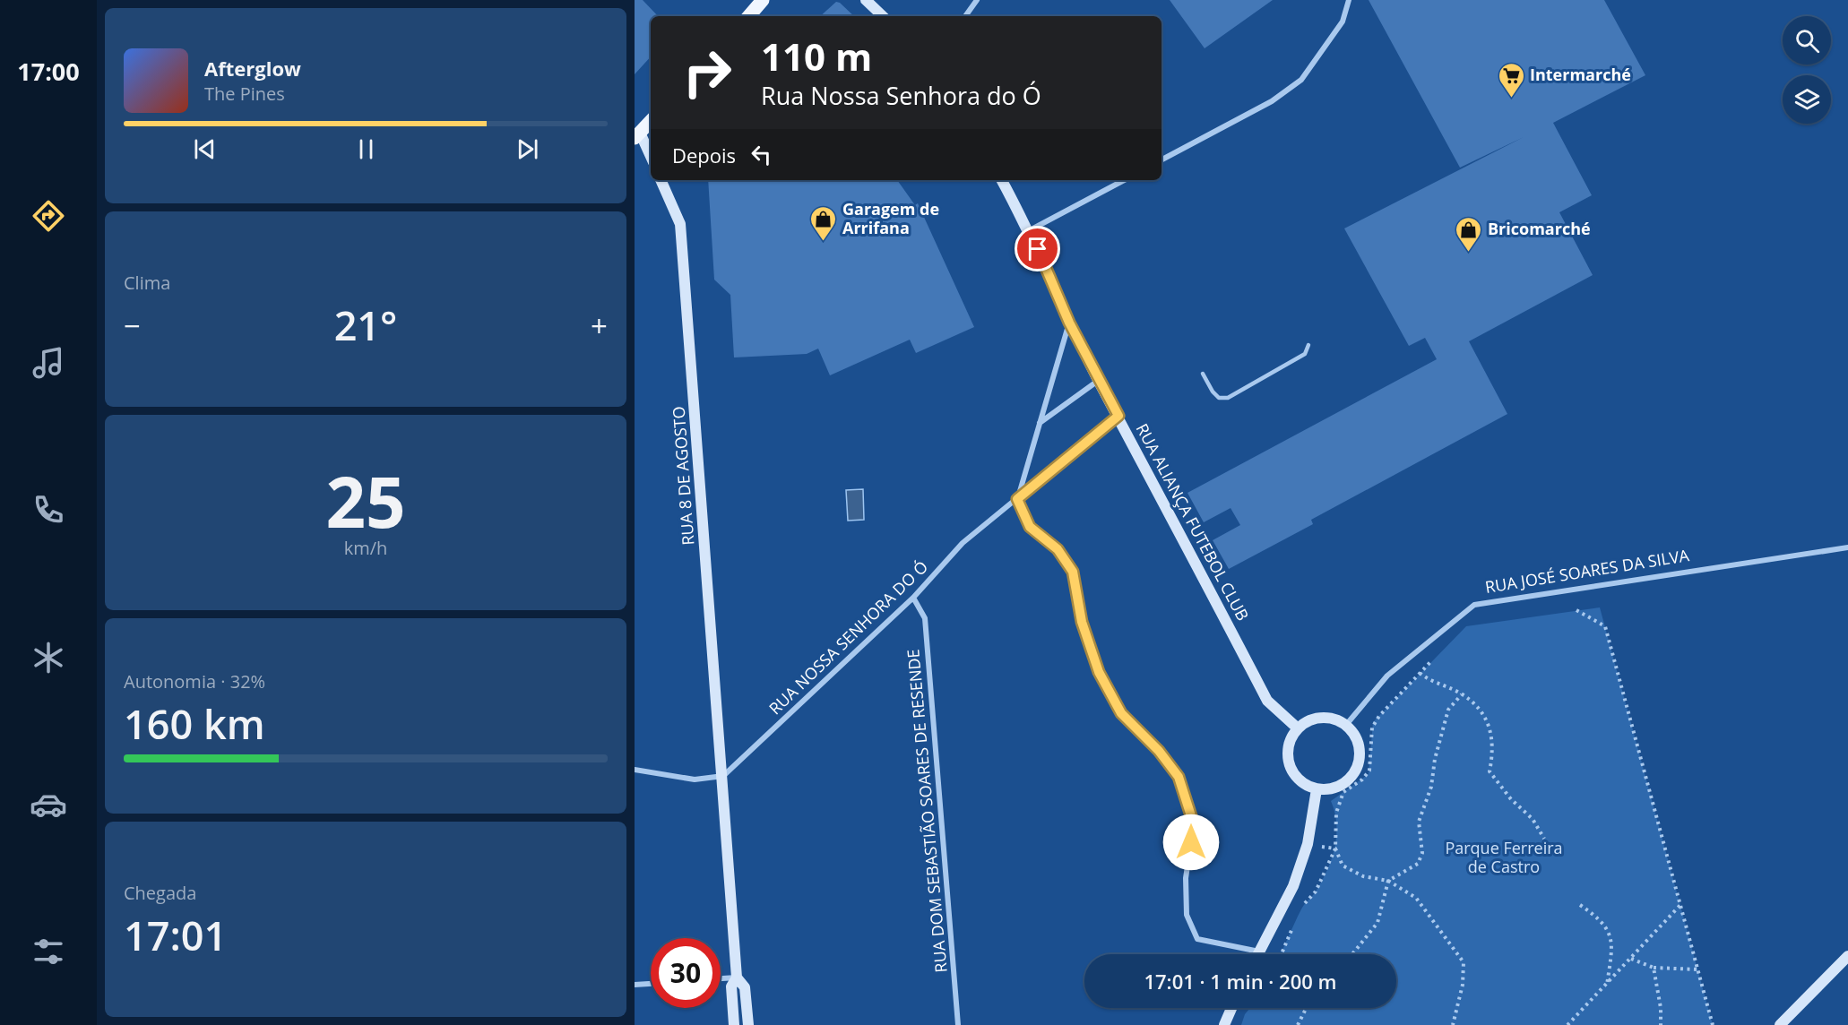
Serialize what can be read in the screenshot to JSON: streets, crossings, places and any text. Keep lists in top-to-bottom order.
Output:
{
  "streets": {
    "street": [
      "RUA 8 DE AGOSTO",
      "RUA ALIANÇA FUTEBOL CLUB",
      "RUA JOSÉ SOARES DA SILVA",
      "RUA NOSSA SENHORA DO Ó",
      "RUA DOM SEBASTIÃO SOARES DE RESENDE"
    ]
  },
  "crossings": [
    ["RUA 8 DE AGOSTO", "RUA NOSSA SENHORA DO Ó"],
    ["RUA ALIANÇA FUTEBOL CLUB", "RUA JOSÉ SOARES DA SILVA"],
    ["RUA ALIANÇA FUTEBOL CLUB", "RUA NOSSA SENHORA DO Ó"],
    ["RUA NOSSA SENHORA DO Ó", "RUA DOM SEBASTIÃO SOARES DE RESENDE"]
  ],
  "parks": ["Parque Ferreira de Castro"],
  "places": {
    "supermarket": ["Intermarché"],
    "shop": ["Garagem de Arrifana", "Bricomarché"]
  },
  "page": {
    "tabs": "17:00",
    "turn": ["110 m", "Rua Nossa Senhora do Ó"],
    "song": ["Afterglow", "The Pines"],
    "then": "Depois",
    "tile": [
      "Clima",
      ["25", "km/h"],
      ["Autonomia · 32%", "160 km"],
      ["Chegada", "17:01"]
    ],
    "heat": ["−", "21°", "+"],
    "limit": "30",
    "trip": "17:01 · 1 min · 200 m"
  }
}
